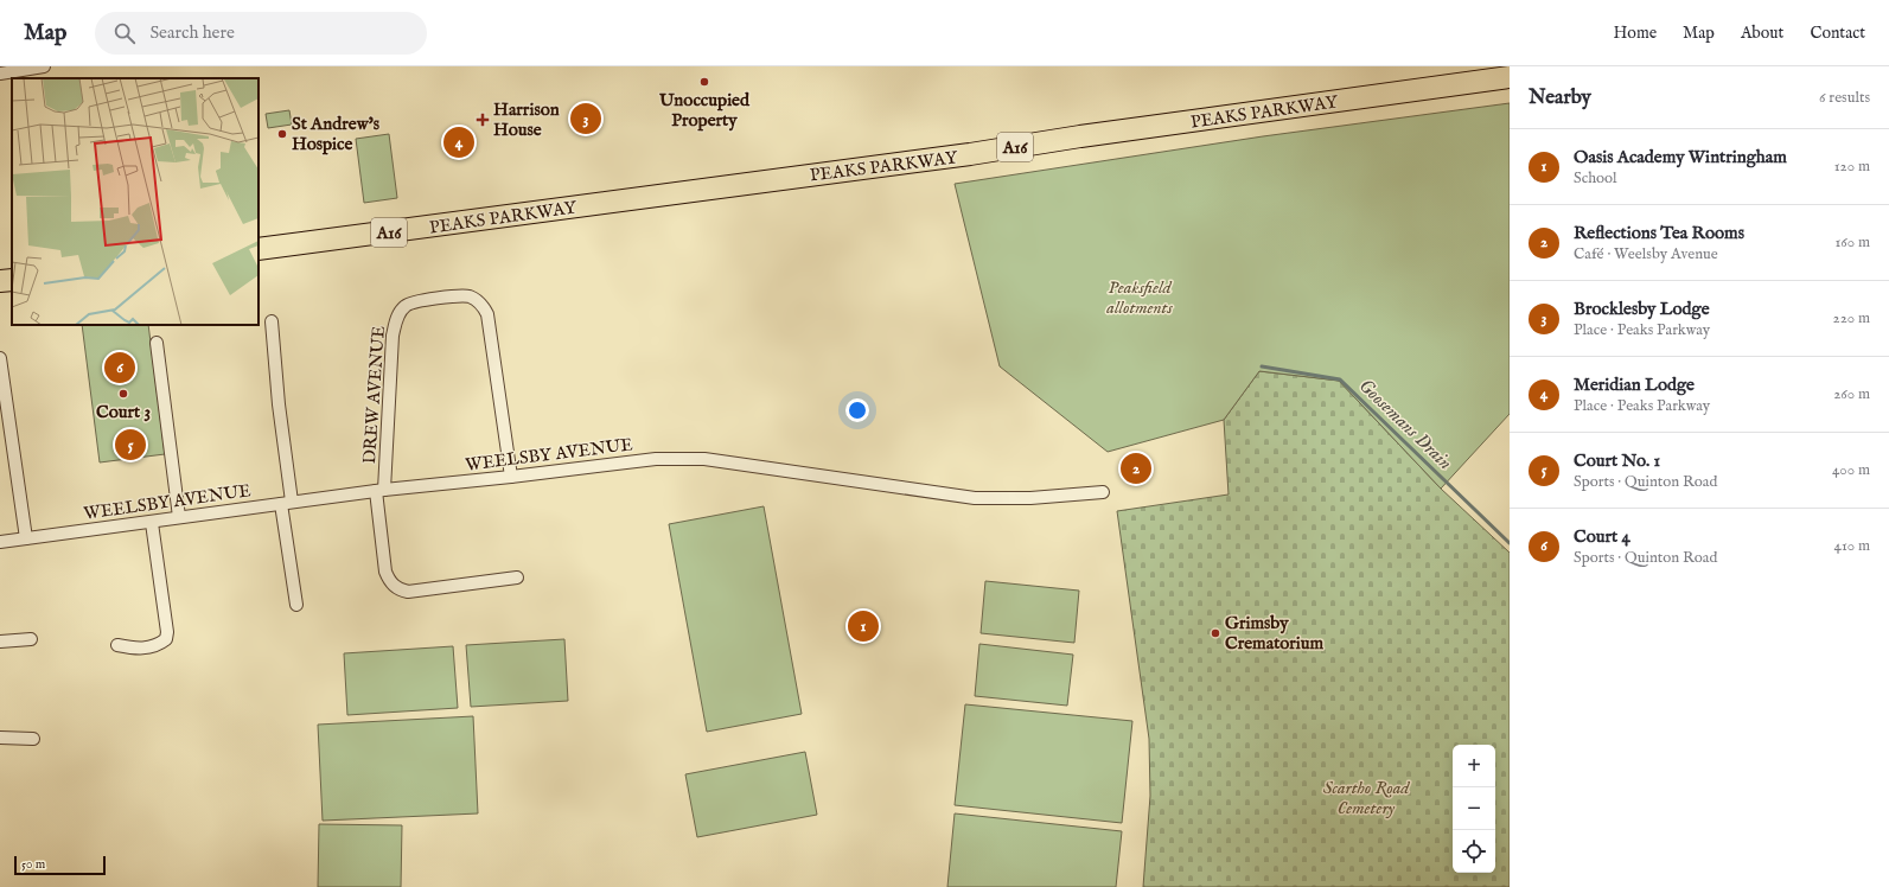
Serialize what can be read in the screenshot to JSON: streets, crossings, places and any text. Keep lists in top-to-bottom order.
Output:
{
  "streets": {
    "highway": ["PEAKS PARKWAY", "A16"],
    "street": ["DREW AVENUE", "WEELSBY AVENUE"]
  },
  "crossings": [
    ["DREW AVENUE", "WEELSBY AVENUE"]
  ],
  "water": ["Goosemans Drain"],
  "parks": ["Peaksfield allotments", "Scartho Road Cemetery"],
  "places": {
    "other": [
      "Unoccupied Property",
      "St Andrew's Hospice",
      "Court 3",
      "Grimsby Crematorium"
    ],
    "health": ["Harrison House"]
  },
  "scale_bar": "50 m",
  "page": {
    "header": "Map",
    "search": "Search here",
    "nav": [
      "Home",
      "Map",
      "About",
      "Contact"
    ],
    "heading": ["Nearby", "6 results"],
    "pins": [
      "3",
      "4",
      "6",
      "5",
      "2",
      "1"
    ],
    "list": [
      {
        "mark": "1",
        "name": "Oasis Academy Wintringham",
        "note": "School",
        "value": "120 m"
      },
      {
        "mark": "2",
        "name": "Reflections Tea Rooms",
        "note": "Café · Weelsby Avenue",
        "value": "160 m"
      },
      {
        "mark": "3",
        "name": "Brocklesby Lodge",
        "note": "Place · Peaks Parkway",
        "value": "220 m"
      },
      {
        "mark": "4",
        "name": "Meridian Lodge",
        "note": "Place · Peaks Parkway",
        "value": "260 m"
      },
      {
        "mark": "5",
        "name": "Court No. 1",
        "note": "Sports · Quinton Road",
        "value": "400 m"
      },
      {
        "mark": "6",
        "name": "Court 4",
        "note": "Sports · Quinton Road",
        "value": "410 m"
      }
    ],
    "map_buttons": ["+", "−"],
    "scale": "50 m"
  }
}
